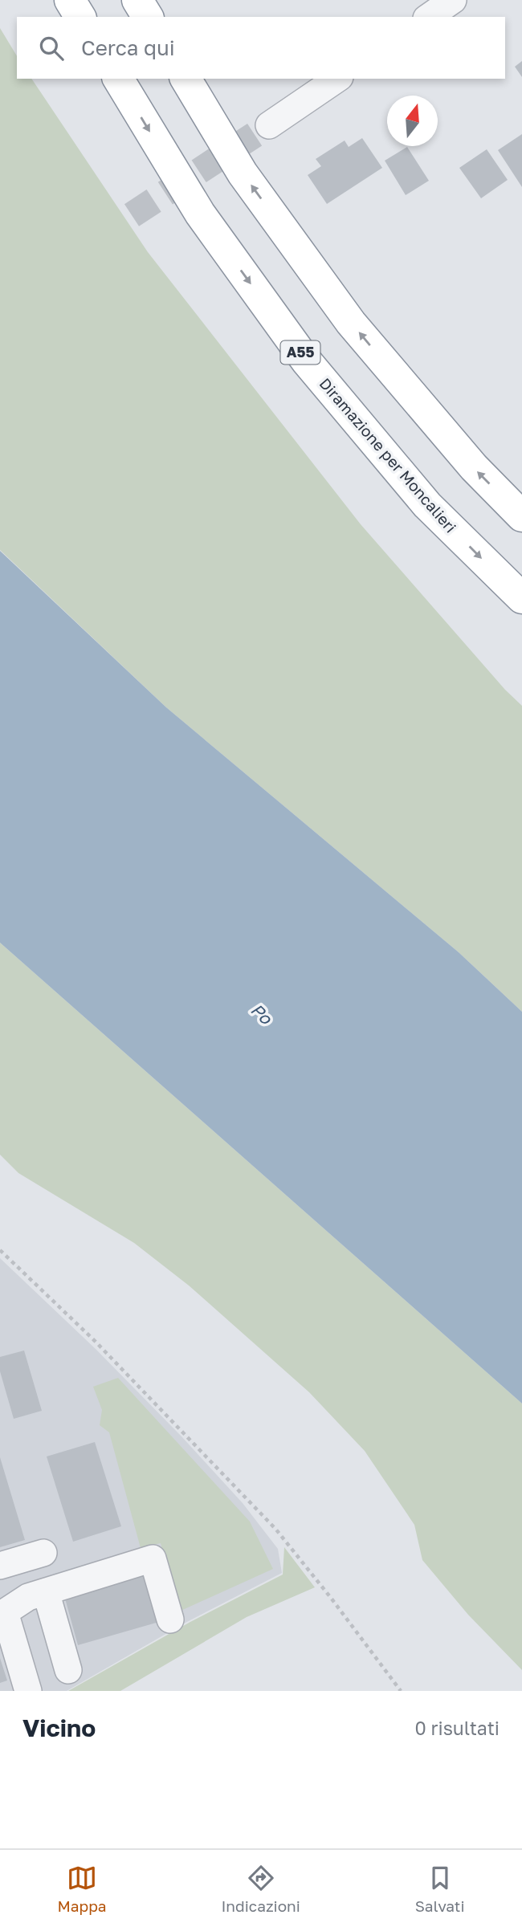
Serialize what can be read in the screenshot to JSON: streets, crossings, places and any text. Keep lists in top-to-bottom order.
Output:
{
  "streets": {
    "highway": ["A55", "Diramazione per Moncalieri"]
  },
  "water": ["Po"],
  "north": "top",
  "page": {
    "search": "Cerca qui",
    "heading": ["Vicino", "0 risultati"],
    "nav": ["Mappa", "Indicazioni", "Salvati"]
  }
}
